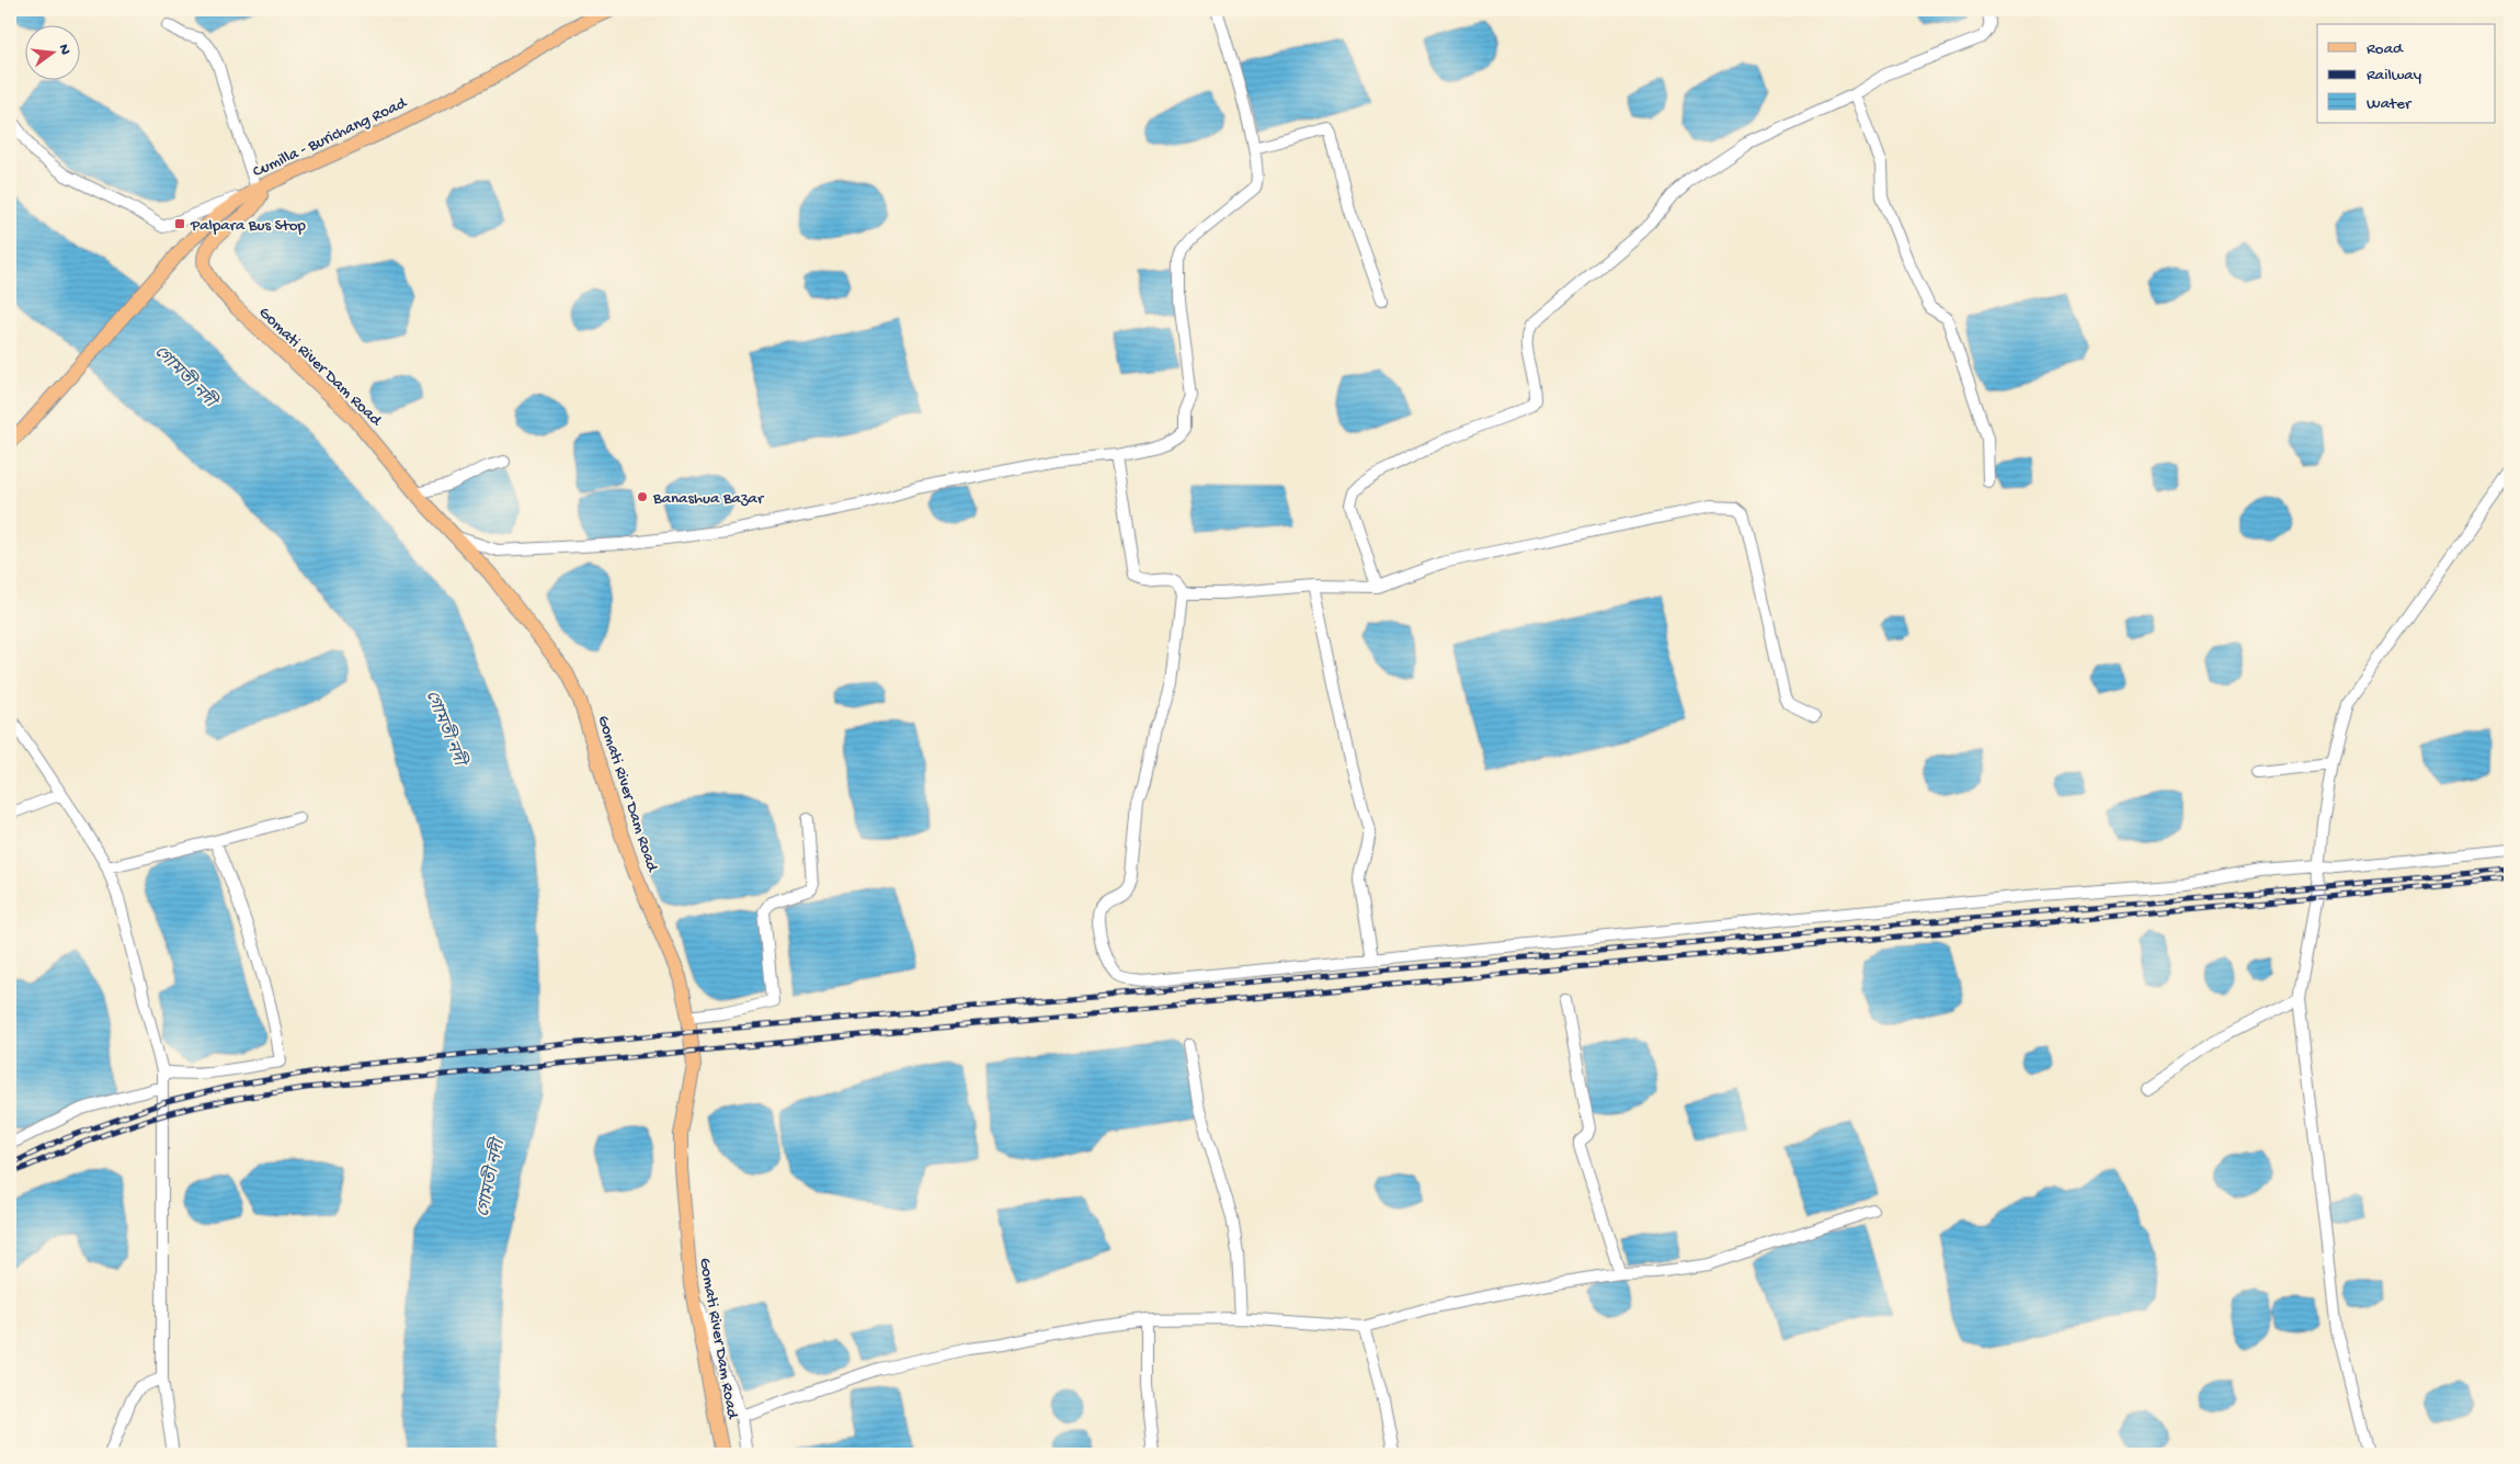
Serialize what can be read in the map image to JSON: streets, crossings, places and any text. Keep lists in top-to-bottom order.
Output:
{
  "streets": {
    "main road": ["Cumilla - Burichang Road", "Gomati River Dam Road"]
  },
  "crossings": [
    ["Cumilla - Burichang Road", "Gomati River Dam Road"]
  ],
  "water": ["গোমতী নদী"],
  "places": {
    "transit": ["Palpara Bus Stop"],
    "other": ["Banashua Bazar"]
  },
  "legend": ["Road", "Railway", "Water"],
  "north": "right"
}
